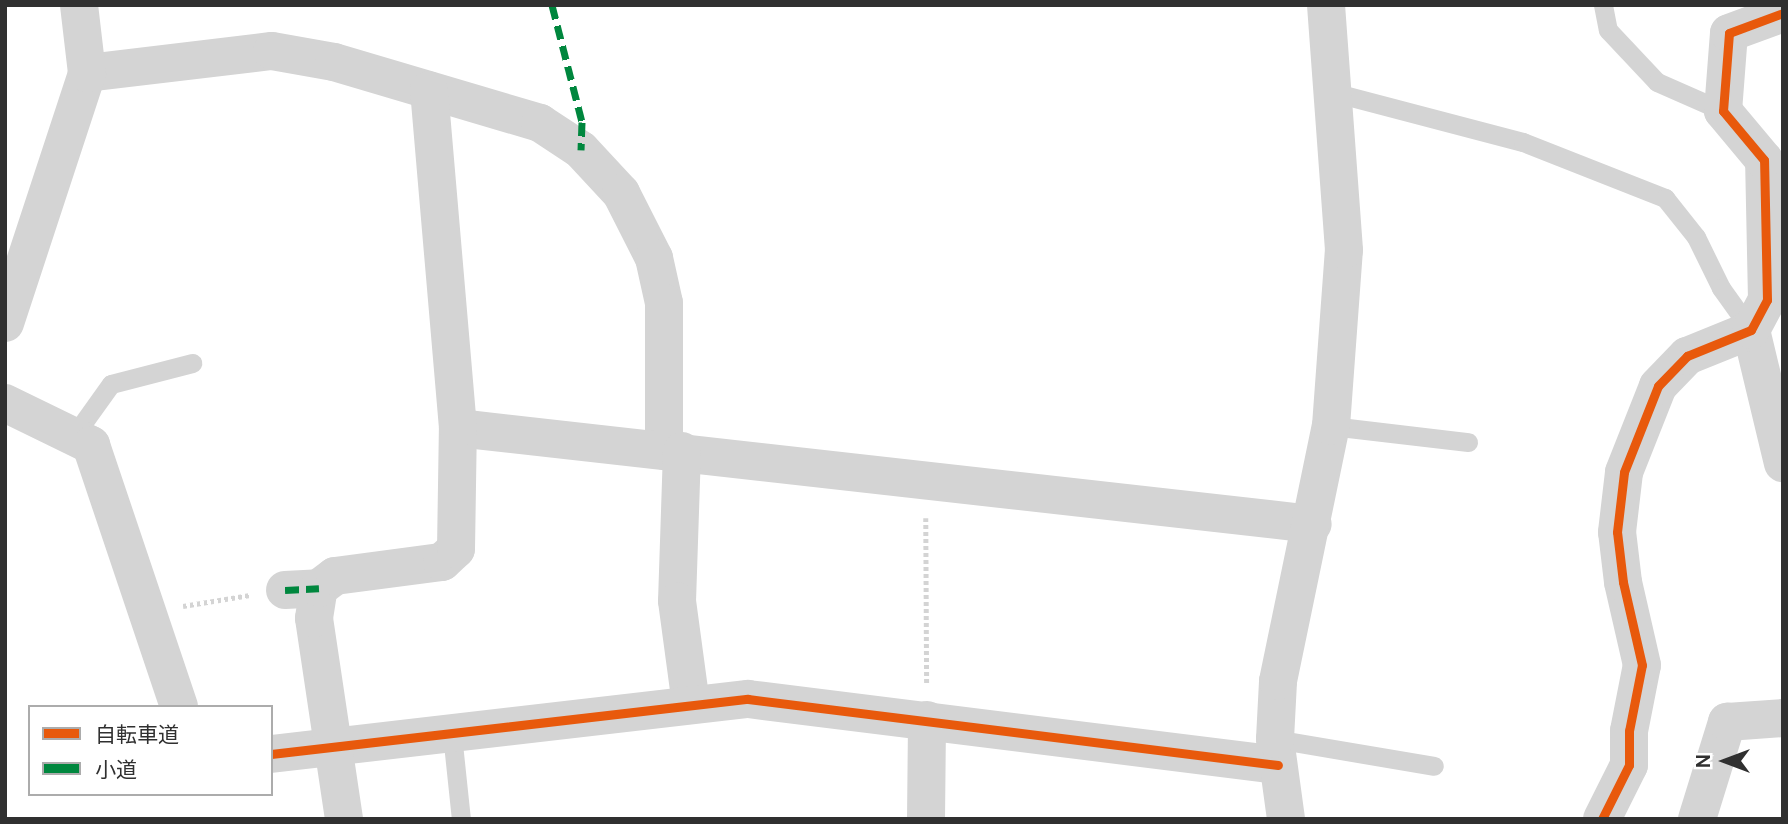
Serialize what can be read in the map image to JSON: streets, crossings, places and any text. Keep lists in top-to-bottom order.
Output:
{
  "legend": ["自転車道", "小道"],
  "north": "left"
}
